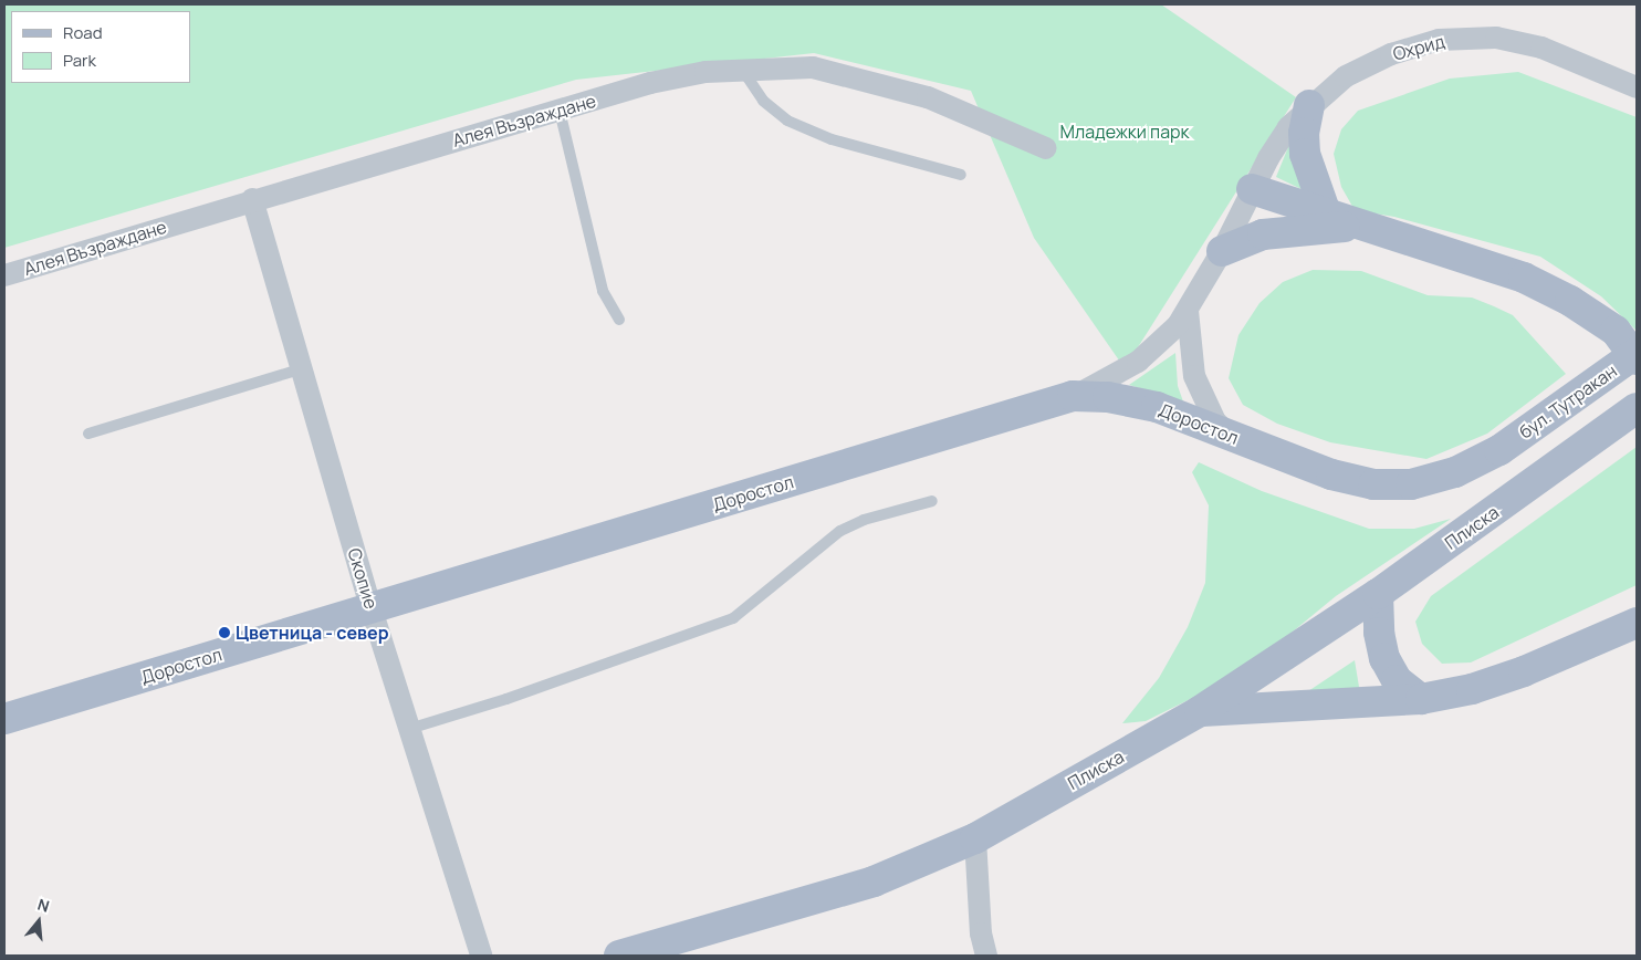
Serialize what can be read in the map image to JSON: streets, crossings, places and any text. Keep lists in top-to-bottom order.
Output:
{
  "streets": {
    "main road": ["бул. Тутракан", "Доростол", "Плиска"],
    "street": ["Охрид", "Алея Възраждане", "Скопие"]
  },
  "crossings": [
    ["Охрид", "Доростол"],
    ["Алея Възраждане", "Скопие"],
    ["бул. Тутракан", "Доростол"],
    ["Доростол", "Скопие"]
  ],
  "parks": ["Младежки парк"],
  "places": ["Цветница - север"],
  "legend": ["Road", "Park"],
  "north": "top"
}
